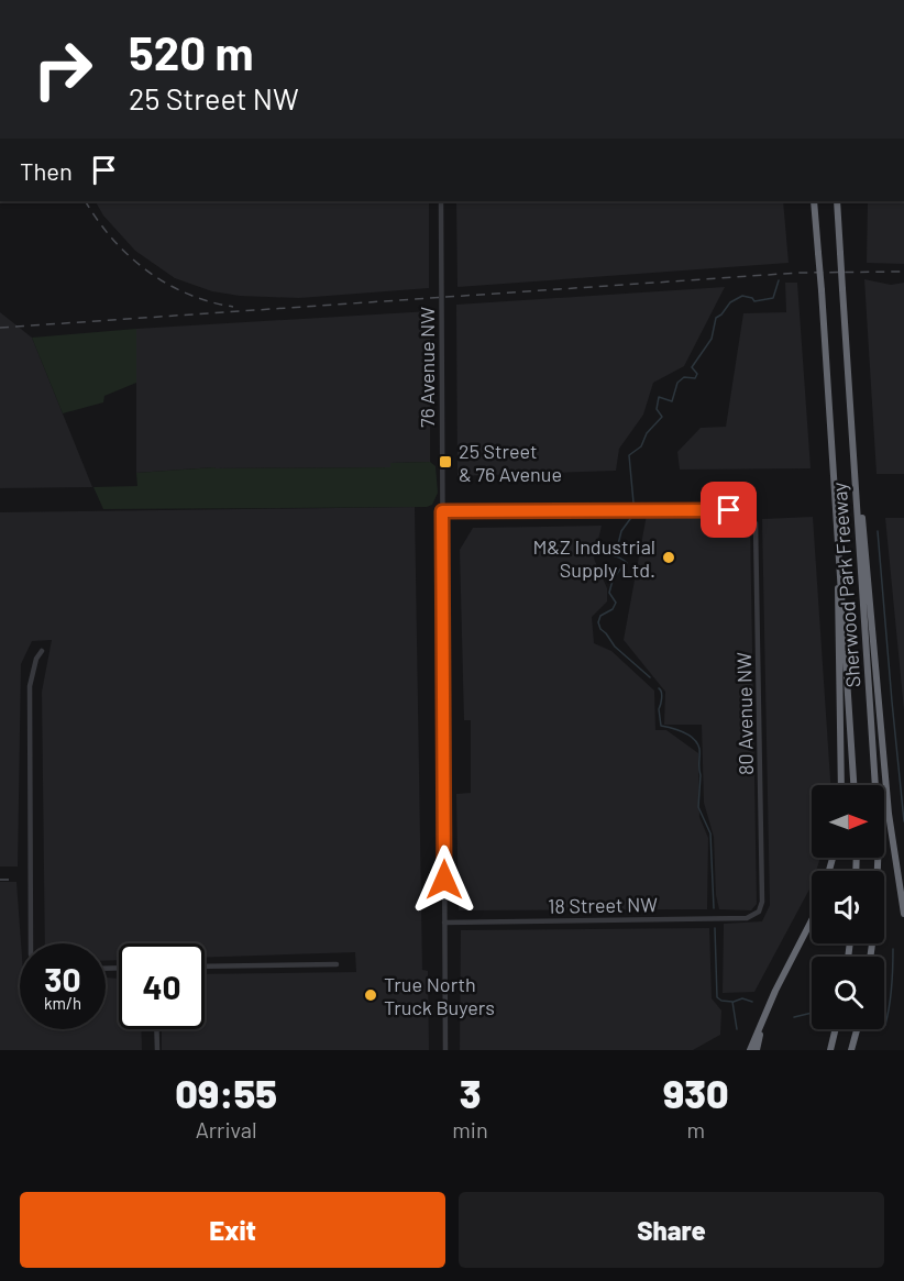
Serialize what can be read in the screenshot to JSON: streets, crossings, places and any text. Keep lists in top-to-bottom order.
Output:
{
  "streets": {
    "highway": ["Sherwood Park Freeway"],
    "street": ["76 Avenue NW", "80 Avenue NW", "18 Street NW"]
  },
  "crossings": [
    ["76 Avenue NW", "80 Avenue NW"],
    ["76 Avenue NW", "18 Street NW"],
    ["80 Avenue NW", "18 Street NW"]
  ],
  "places": {
    "transit": ["25 Street & 76 Avenue"],
    "other": ["M&Z Industrial Supply Ltd.", "True North Truck Buyers"]
  },
  "north": "right",
  "page": {
    "turn": ["520 m", "25 Street NW"],
    "then": "Then",
    "speed": "30 km/h",
    "limit": "40",
    "eta": [
      "09:55",
      "Arrival",
      "3",
      "min",
      "930",
      "m"
    ],
    "buttons": ["Exit", "Share"]
  }
}
